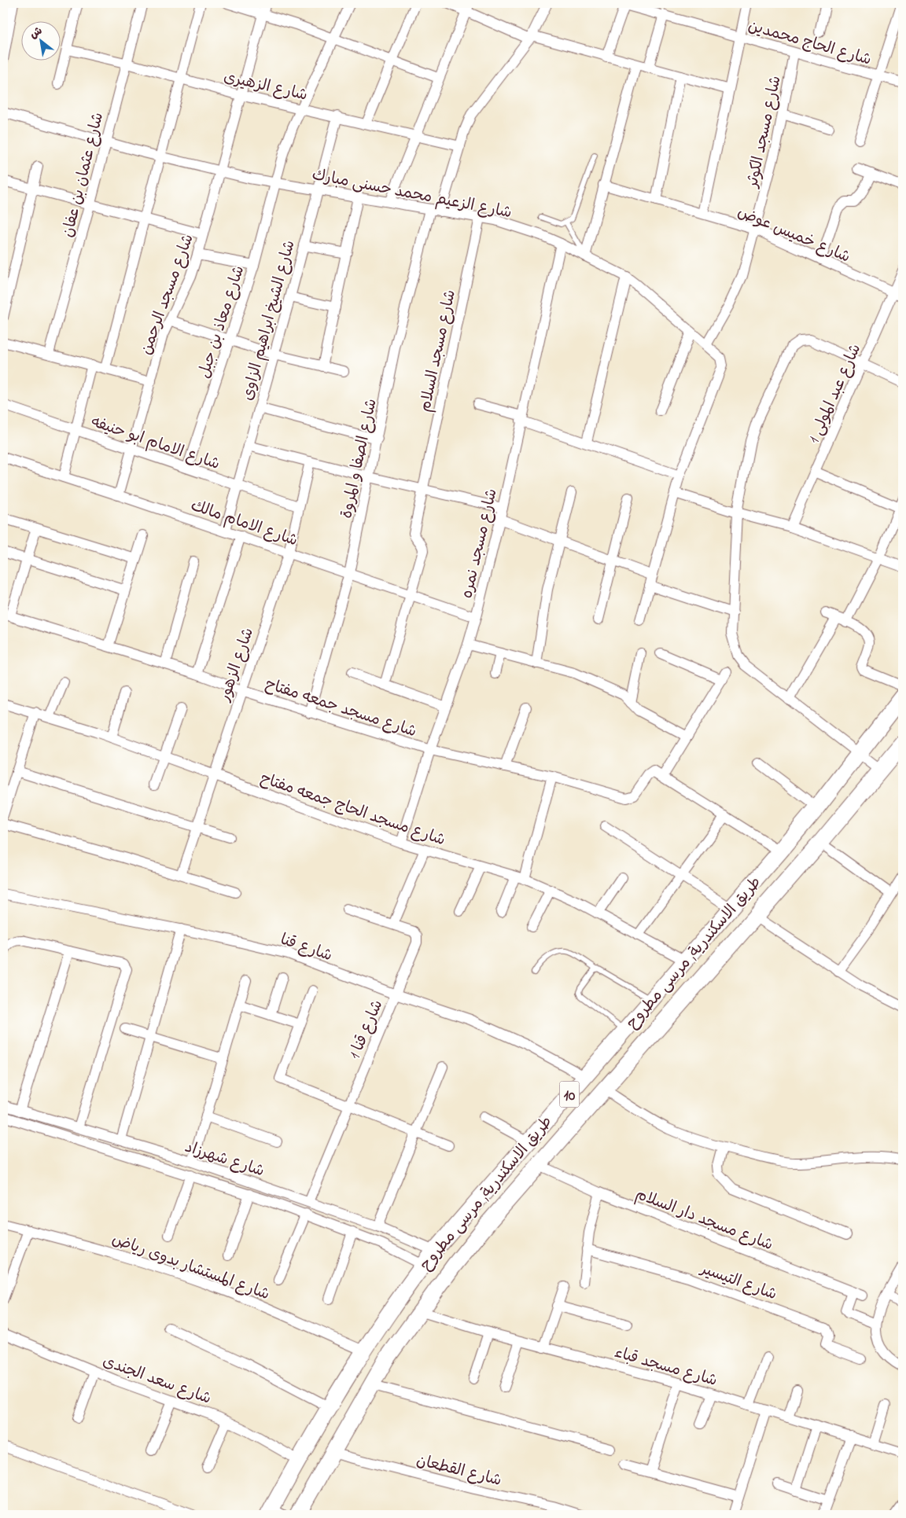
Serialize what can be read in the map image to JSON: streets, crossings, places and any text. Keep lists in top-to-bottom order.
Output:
{
  "streets": {
    "main road": ["طريق الاسكندرية, مرسى مطروح", "10"],
    "street": [
      "شارع الحاج محمدين",
      "شارع الزهيرى",
      "شارع مسجد الكوثر",
      "شارع عثمان بن عفان",
      "شارع الزعيم محمد حسنى مبارك",
      "شارع خميس عوض",
      "شارع مسجد الرحمن",
      "شارع الشيخ ابراهيم الزاوى",
      "شارع معاذ بن جبل",
      "شارع مسجد السلام",
      "شارع عبد المولى 1",
      "شارع الامام ابو حنيفه",
      "شارع الصفا و المروة",
      "شارع الامام مالك",
      "شارع مسجد نمره",
      "شارع الزهور",
      "شارع مسجد جمعه مفتاح",
      "شارع مسجد الحاج جمعه مفتاح",
      "شارع قنا",
      "شارع قنا 1",
      "شارع شهرزاد",
      "شارع مسجد دار السلام",
      "شارع المستشار بدوى رياض",
      "شارع التيسير",
      "شارع مسجد قباء",
      "شارع سعد الجندى",
      "شارع القطعان"
    ]
  },
  "crossings": [
    ["شارع الحاج محمدين", "شارع مسجد الكوثر"],
    ["شارع الزهيرى", "شارع عثمان بن عفان"],
    ["شارع الزهيرى", "شارع مسجد الرحمن"],
    ["شارع الزهيرى", "شارع الشيخ ابراهيم الزاوى"],
    ["شارع الزهيرى", "شارع معاذ بن جبل"],
    ["شارع الزهيرى", "شارع الصفا و المروة"],
    ["شارع مسجد الكوثر", "شارع الزعيم محمد حسنى مبارك"],
    ["شارع مسجد الكوثر", "شارع خميس عوض"],
    ["شارع عثمان بن عفان", "شارع الزعيم محمد حسنى مبارك"],
    ["شارع الزعيم محمد حسنى مبارك", "شارع مسجد الرحمن"],
    ["شارع الزعيم محمد حسنى مبارك", "شارع الشيخ ابراهيم الزاوى"],
    ["شارع الزعيم محمد حسنى مبارك", "شارع معاذ بن جبل"],
    ["شارع الزعيم محمد حسنى مبارك", "شارع مسجد السلام"],
    ["شارع الزعيم محمد حسنى مبارك", "شارع الصفا و المروة"],
    ["شارع الزعيم محمد حسنى مبارك", "شارع مسجد نمره"],
    ["شارع خميس عوض", "شارع عبد المولى 1"],
    ["شارع مسجد الرحمن", "شارع الامام ابو حنيفه"],
    ["شارع مسجد الرحمن", "شارع الامام مالك"],
    ["شارع الشيخ ابراهيم الزاوى", "شارع الامام ابو حنيفه"],
    ["شارع الشيخ ابراهيم الزاوى", "شارع الامام مالك"],
    ["شارع معاذ بن جبل", "شارع الامام ابو حنيفه"],
    ["شارع مسجد السلام", "شارع الامام مالك"],
    ["شارع الامام ابو حنيفه", "شارع الزهور"],
    ["شارع الصفا و المروة", "شارع الامام مالك"],
    ["شارع الصفا و المروة", "شارع مسجد جمعه مفتاح"],
    ["شارع الامام مالك", "شارع مسجد نمره"],
    ["شارع الامام مالك", "شارع الزهور"],
    ["شارع مسجد نمره", "شارع مسجد جمعه مفتاح"],
    ["شارع مسجد نمره", "شارع مسجد الحاج جمعه مفتاح"],
    ["شارع الزهور", "شارع مسجد جمعه مفتاح"],
    ["شارع الزهور", "شارع مسجد الحاج جمعه مفتاح"],
    ["شارع مسجد الحاج جمعه مفتاح", "طريق الاسكندرية, مرسى مطروح"],
    ["شارع قنا", "طريق الاسكندرية, مرسى مطروح"],
    ["شارع قنا", "شارع قنا 1"],
    ["طريق الاسكندرية, مرسى مطروح", "شارع شهرزاد"],
    ["طريق الاسكندرية, مرسى مطروح", "شارع مسجد دار السلام"],
    ["طريق الاسكندرية, مرسى مطروح", "شارع المستشار بدوى رياض"],
    ["طريق الاسكندرية, مرسى مطروح", "شارع مسجد قباء"],
    ["طريق الاسكندرية, مرسى مطروح", "شارع سعد الجندى"],
    ["طريق الاسكندرية, مرسى مطروح", "شارع القطعان"],
    ["شارع قنا 1", "شارع شهرزاد"]
  ],
  "north": "top left"
}
